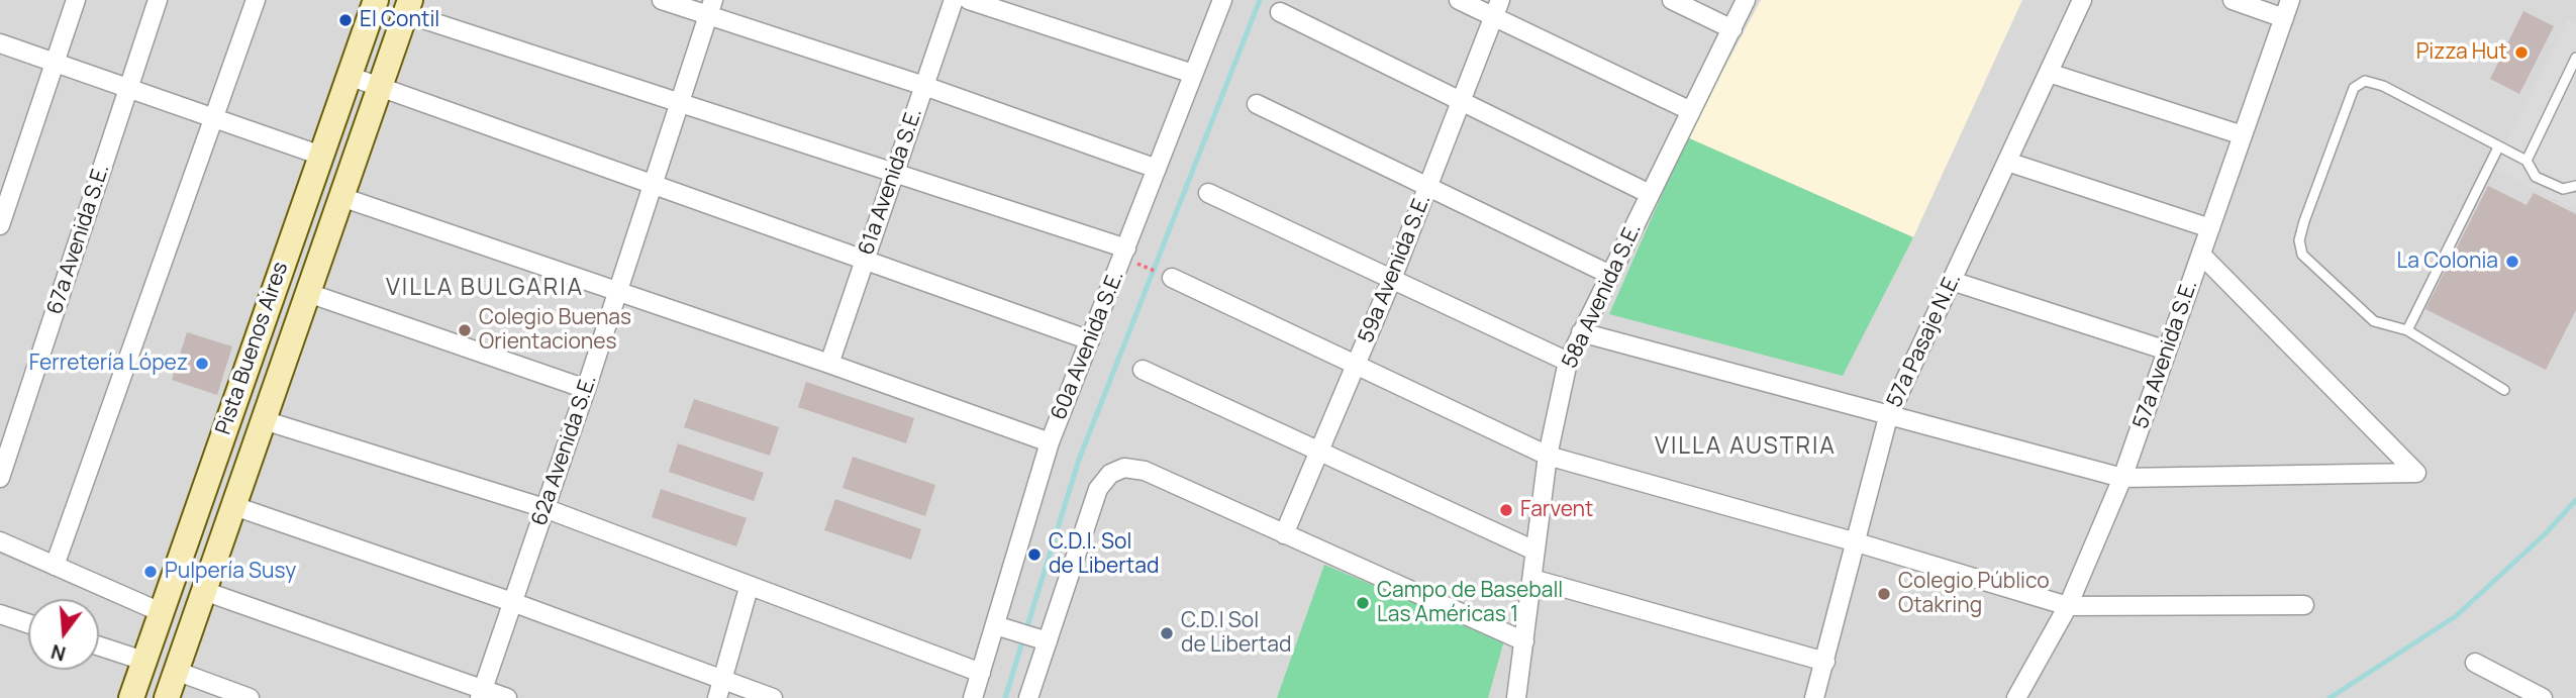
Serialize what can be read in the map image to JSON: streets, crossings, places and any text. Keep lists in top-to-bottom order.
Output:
{
  "streets": {
    "main road": ["Pista Buenos Aires"],
    "street": [
      "61a Avenida S.E.",
      "67a Avenida S.E.",
      "59a Avenida S.E.",
      "58a Avenida S.E.",
      "57a Pasaje N.E.",
      "60a Avenida S.E.",
      "57a Avenida S.E.",
      "62a Avenida S.E."
    ]
  },
  "districts": ["VILLA BULGARIA", "VILLA AUSTRIA"],
  "places": [
    "El Contil",
    "Pizza Hut",
    "La Colonia",
    "Colegio Buenas Orientaciones",
    "Ferretería López",
    "Farvent",
    "C.D.I. Sol de Libertad",
    "Pulpería Susy",
    "Colegio Público Otakring",
    "Campo de Baseball Las Américas 1",
    "C.D.I Sol de Libertad"
  ],
  "north": "bottom"
}
